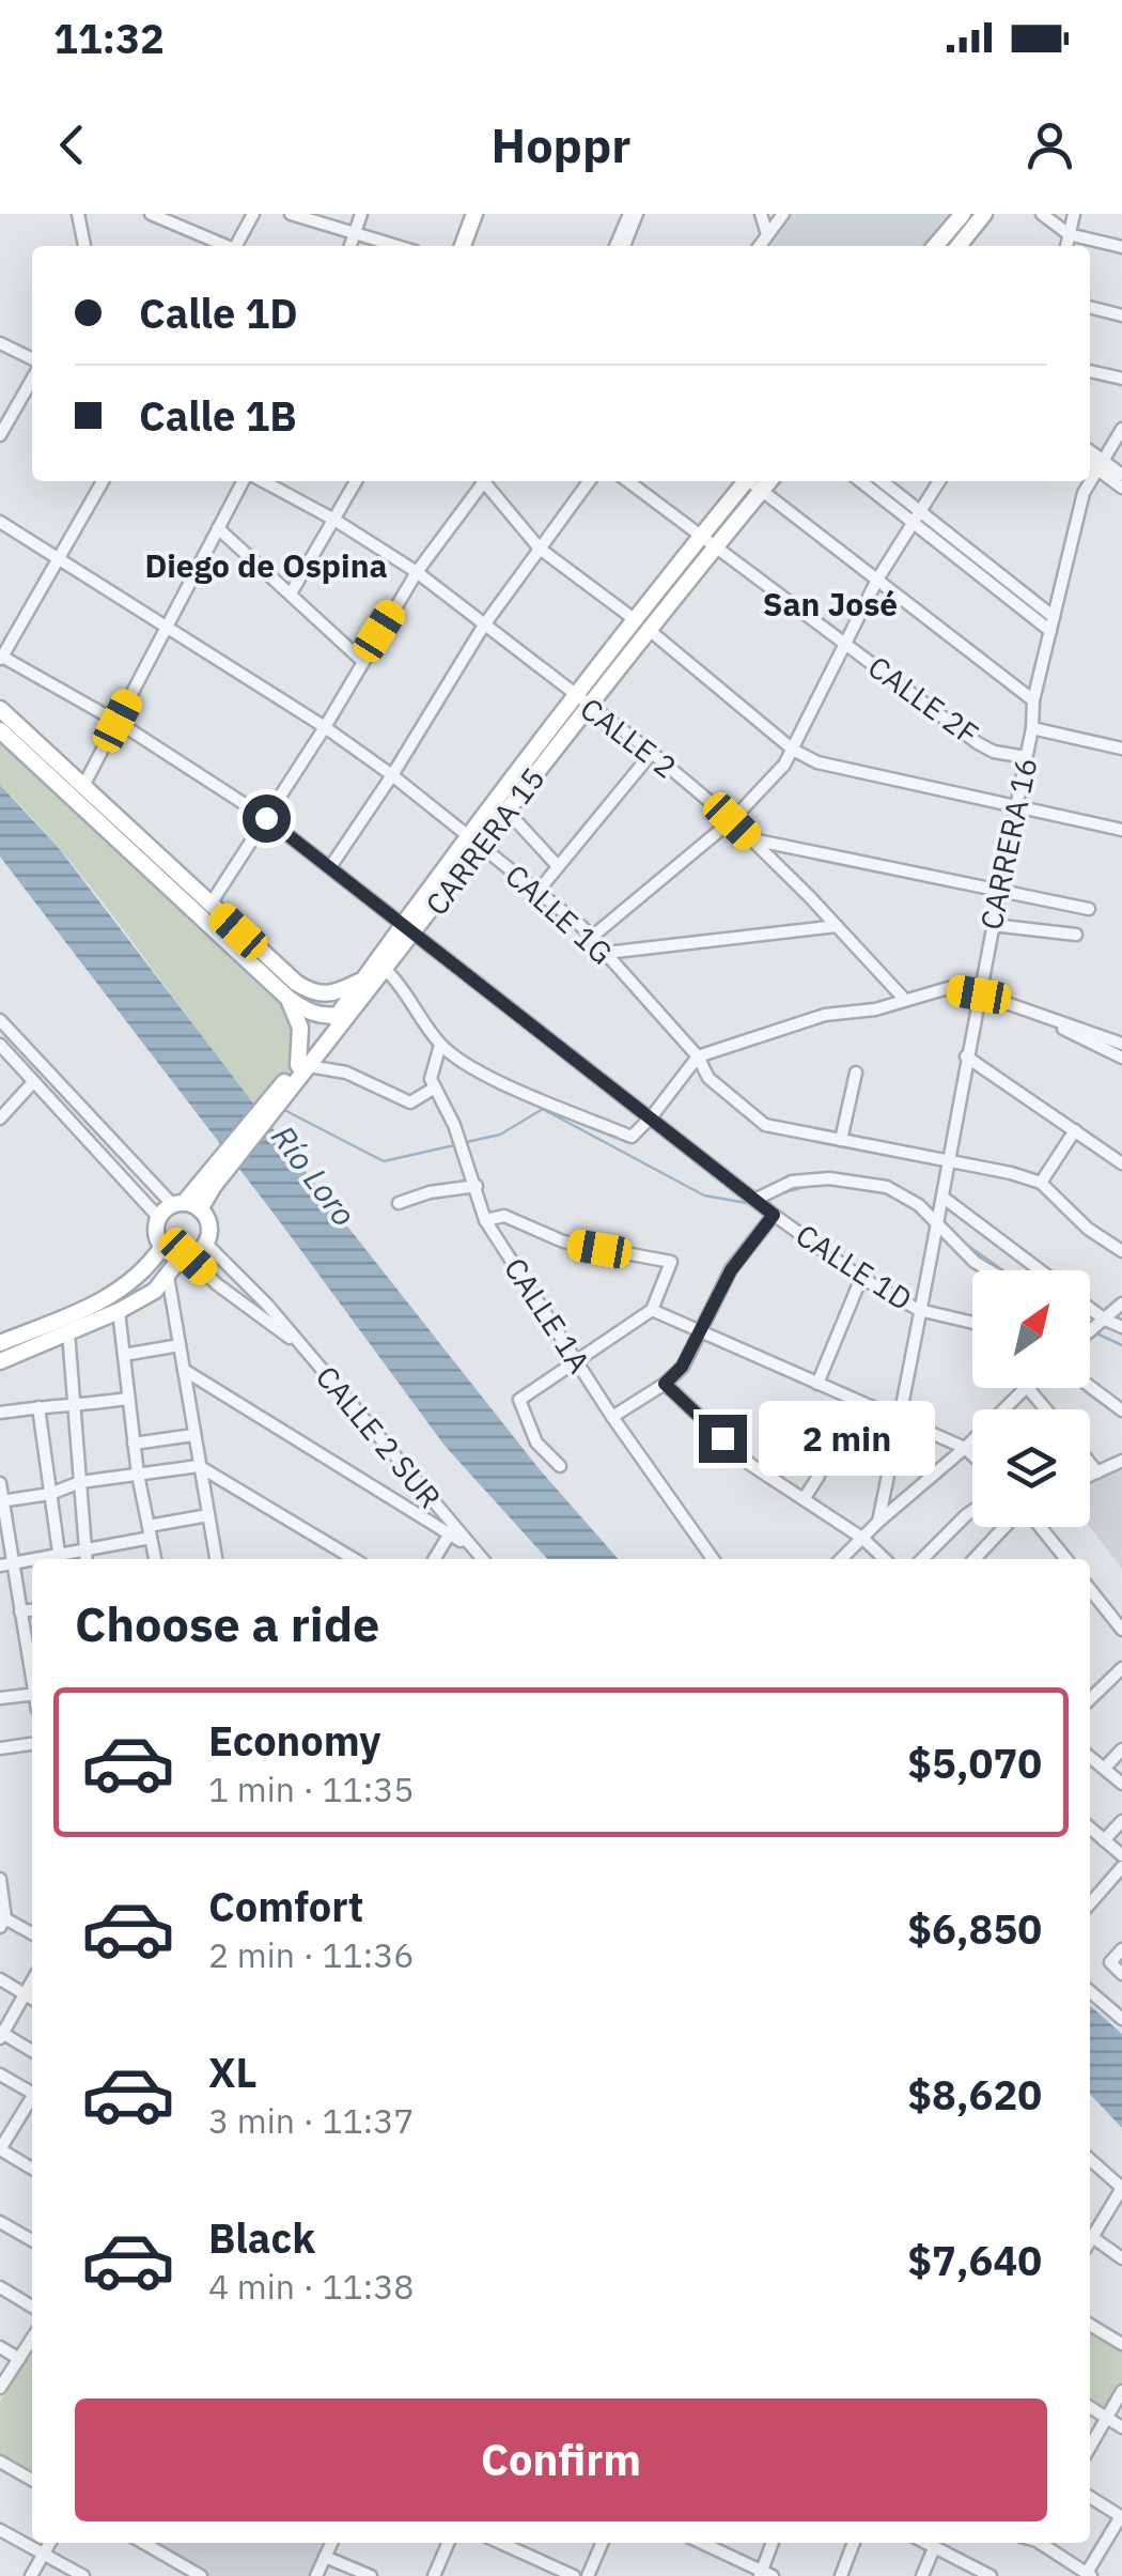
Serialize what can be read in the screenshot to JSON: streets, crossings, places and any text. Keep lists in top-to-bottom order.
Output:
{
  "streets": {
    "main road": ["CARRERA 15"],
    "street": [
      "CALLE 2F",
      "CALLE 2",
      "CARRERA 16",
      "CALLE 1G",
      "CALLE 1D",
      "CALLE 1A",
      "CALLE 2 SUR"
    ]
  },
  "crossings": [
    ["CALLE 2F", "CARRERA 15"],
    ["CALLE 2F", "CARRERA 16"],
    ["CALLE 2", "CARRERA 15"],
    ["CARRERA 15", "CALLE 1G"],
    ["CARRERA 15", "CALLE 1D"],
    ["CARRERA 15", "CALLE 2 SUR"],
    ["CARRERA 16", "CALLE 1G"],
    ["CARRERA 16", "CALLE 1D"]
  ],
  "districts": ["Diego de Ospina", "San José"],
  "water": ["Río Loro"],
  "north": "top right",
  "page": {
    "status": "11:32",
    "header": "Hoppr",
    "banner": ["Calle 1D", "Calle 1B"],
    "bubble": "2 min",
    "heading": "Choose a ride",
    "list": [
      {
        "name": "Economy",
        "note": "1 min · 11:35",
        "value": "$5,070"
      },
      {
        "name": "Comfort",
        "note": "2 min · 11:36",
        "value": "$6,850"
      },
      {
        "name": "XL",
        "note": "3 min · 11:37",
        "value": "$8,620"
      },
      {
        "name": "Black",
        "note": "4 min · 11:38",
        "value": "$7,640"
      }
    ],
    "buttons": "Confirm"
  }
}
